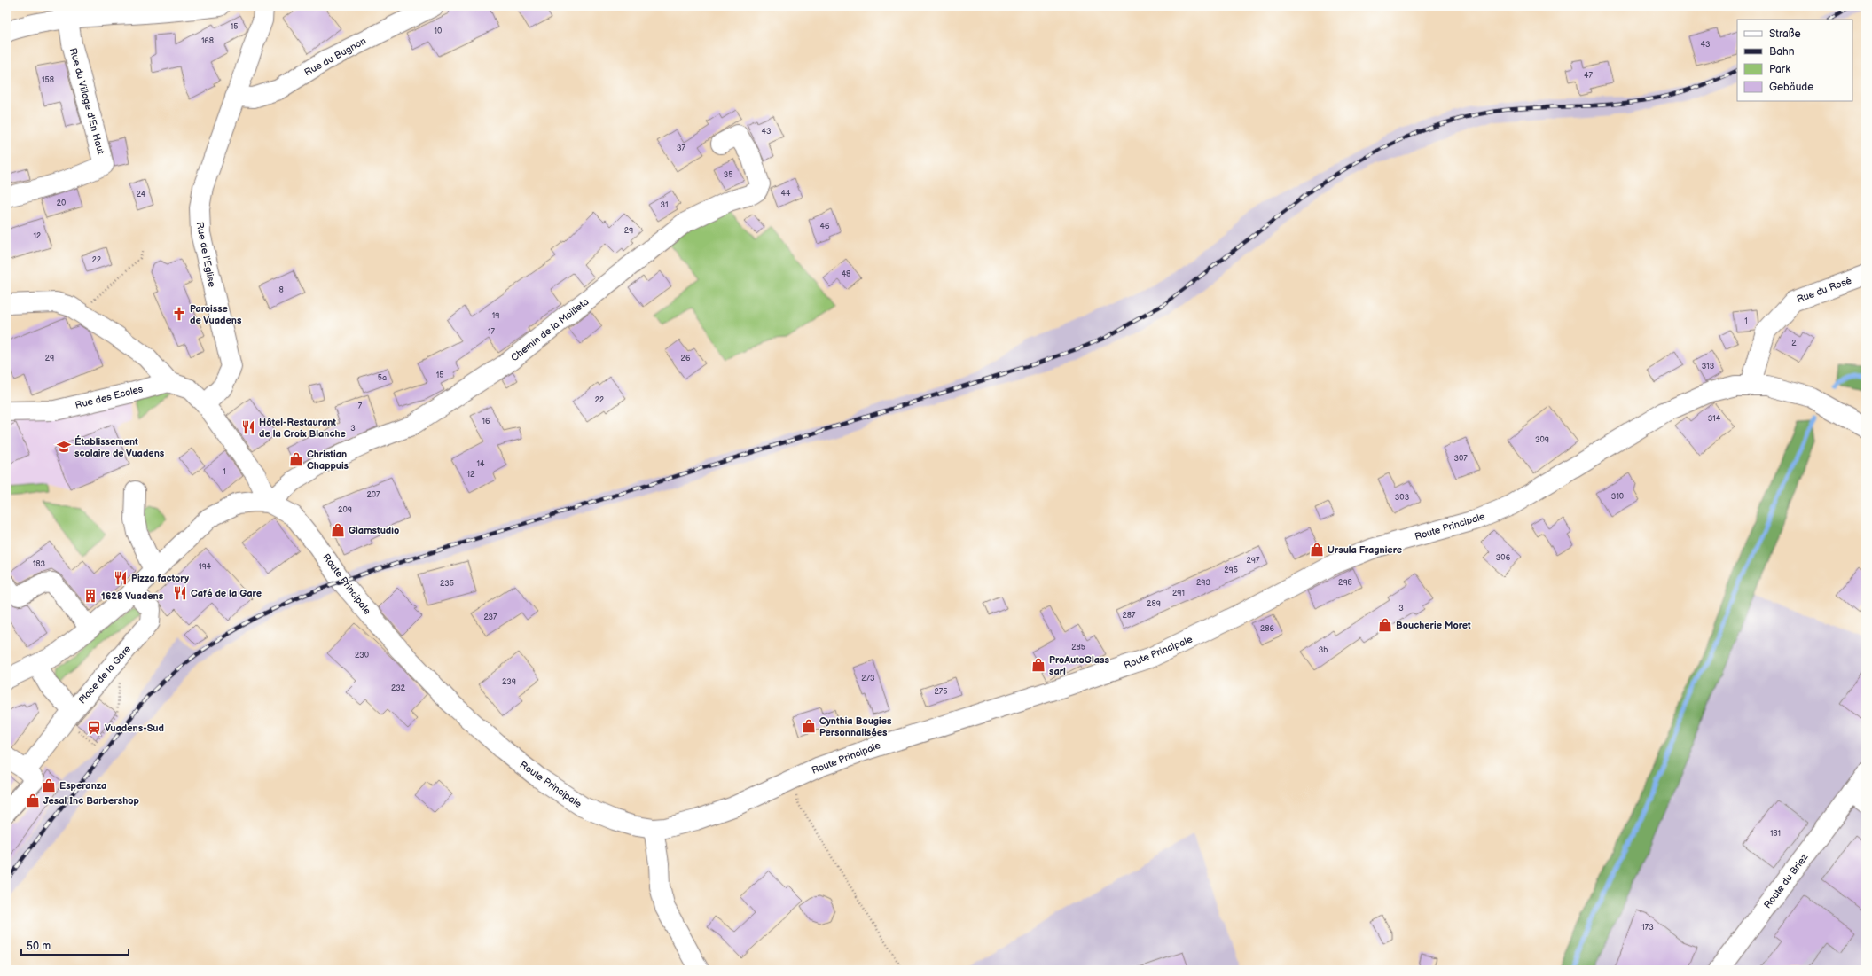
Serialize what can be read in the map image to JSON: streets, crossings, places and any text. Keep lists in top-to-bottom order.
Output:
{
  "streets": {
    "street": [
      "Rue du Bugnon",
      "Rue du Village d'En Haut",
      "Rue de l'Eglise",
      "Rue du Rosé",
      "Chemin de la Moilleta",
      "Rue des Ecoles",
      "Route Principale",
      "Place de la Gare",
      "Route du Briez"
    ]
  },
  "crossings": [
    ["Rue du Bugnon", "Rue de l'Eglise"],
    ["Rue du Rosé", "Route Principale"],
    ["Chemin de la Moilleta", "Route Principale"],
    ["Route Principale", "Place de la Gare"]
  ],
  "places": {
    "church": ["Paroisse de Vuadens"],
    "restaurant": ["Hôtel-Restaurant de la Croix Blanche", "Pizza factory", "Café de la Gare"],
    "school or university": ["Établissement scolaire de Vuadens"],
    "shop": [
      "Christian Chappuis",
      "Glamstudio",
      "Ursula Fragniere",
      "Boucherie Moret",
      "ProAutoGlass sarl",
      "Cynthia Bougies Personnalisées",
      "Esperanza",
      "Jesal Inc Barbershop"
    ],
    "building": ["1628 Vuadens"],
    "station": ["Vuadens-Sud"]
  },
  "house_numbers": [
    "15",
    "10",
    "168",
    "43",
    "47",
    "158",
    "43",
    "37",
    "35",
    "44",
    "24",
    "20",
    "31",
    "46",
    "29",
    "12",
    "22",
    "48",
    "8",
    "19",
    "1",
    "17",
    "2",
    "29",
    "26",
    "313",
    "15",
    "5a",
    "22",
    "7",
    "314",
    "16",
    "3",
    "309",
    "307",
    "14",
    "1",
    "12",
    "207",
    "310",
    "303",
    "209",
    "306",
    "297",
    "183",
    "194",
    "295",
    "293",
    "298",
    "235",
    "291",
    "289",
    "3",
    "287",
    "237",
    "286",
    "285",
    "3b",
    "230",
    "273",
    "239",
    "232",
    "275",
    "181",
    "173"
  ],
  "legend": [
    "Straße",
    "Bahn",
    "Park",
    "Gebäude"
  ],
  "scale_bar": "50 m"
}
